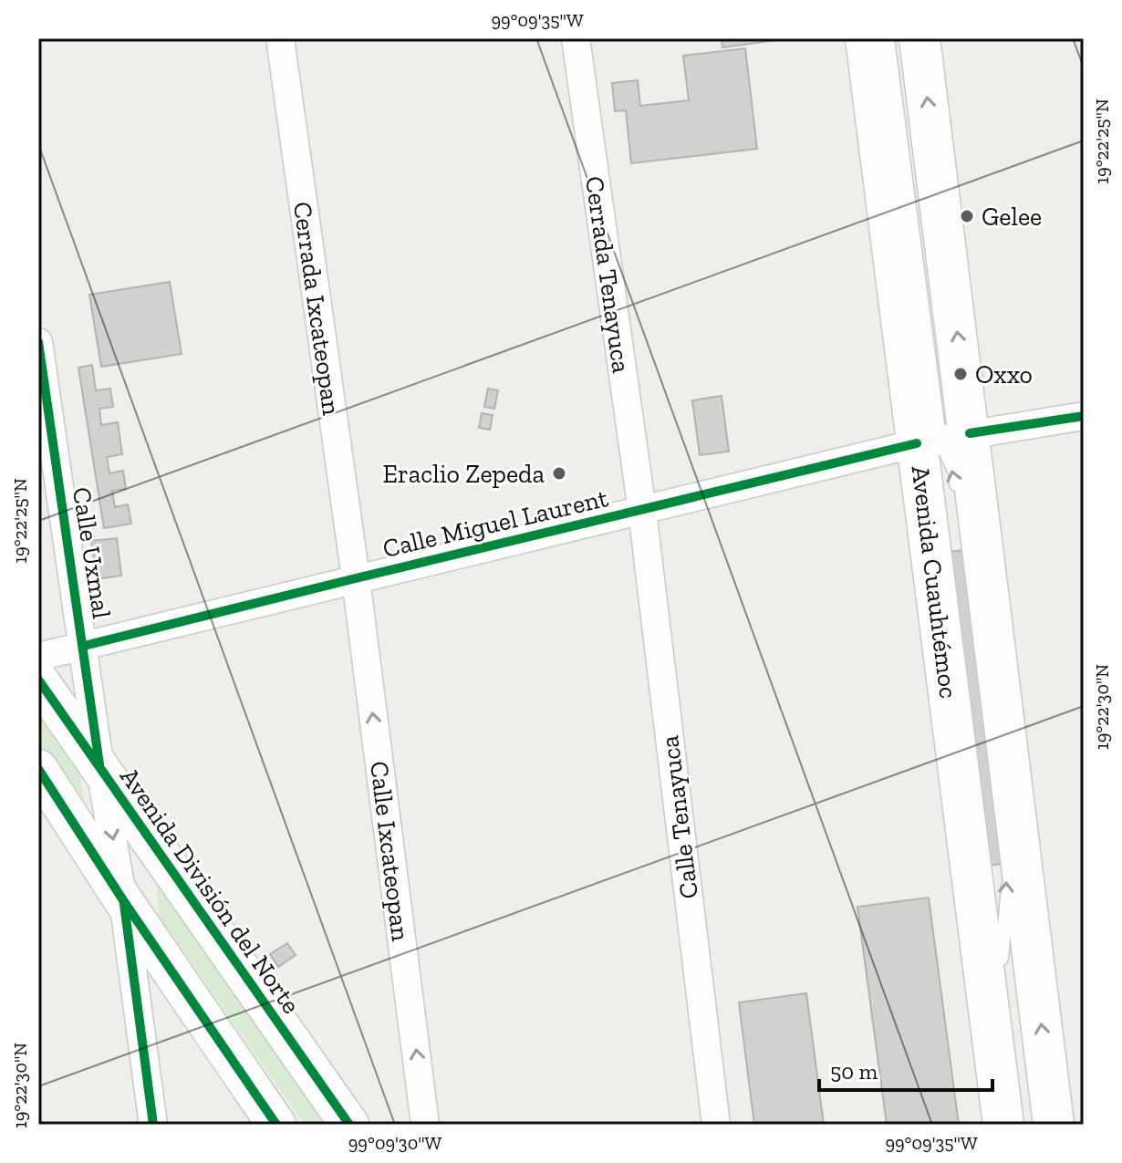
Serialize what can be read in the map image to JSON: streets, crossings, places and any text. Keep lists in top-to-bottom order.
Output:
{
  "streets": {
    "main road": ["Avenida Cuauhtémoc", "Avenida División del Norte"],
    "street": [
      "Cerrada Tenayuca",
      "Cerrada Ixcateopan",
      "Calle Miguel Laurent",
      "Calle Uxmal",
      "Calle Tenayuca",
      "Calle Ixcateopan"
    ]
  },
  "crossings": [
    ["Cerrada Tenayuca", "Calle Miguel Laurent"],
    ["Cerrada Tenayuca", "Calle Tenayuca"],
    ["Cerrada Ixcateopan", "Calle Miguel Laurent"],
    ["Cerrada Ixcateopan", "Calle Ixcateopan"],
    ["Calle Miguel Laurent", "Calle Uxmal"],
    ["Calle Miguel Laurent", "Avenida Cuauhtémoc"],
    ["Calle Miguel Laurent", "Calle Tenayuca"],
    ["Calle Miguel Laurent", "Calle Ixcateopan"],
    ["Calle Uxmal", "Avenida División del Norte"]
  ],
  "one_way": ["Calle Ixcateopan"],
  "places": ["Gelee", "Oxxo", "Eraclio Zepeda"],
  "scale_bar": "50 m",
  "coordinates": [
    "99°09'35\"W",
    "19°22'25\"N",
    "19°22'30\"N",
    "99°09'30\"W"
  ]
}
